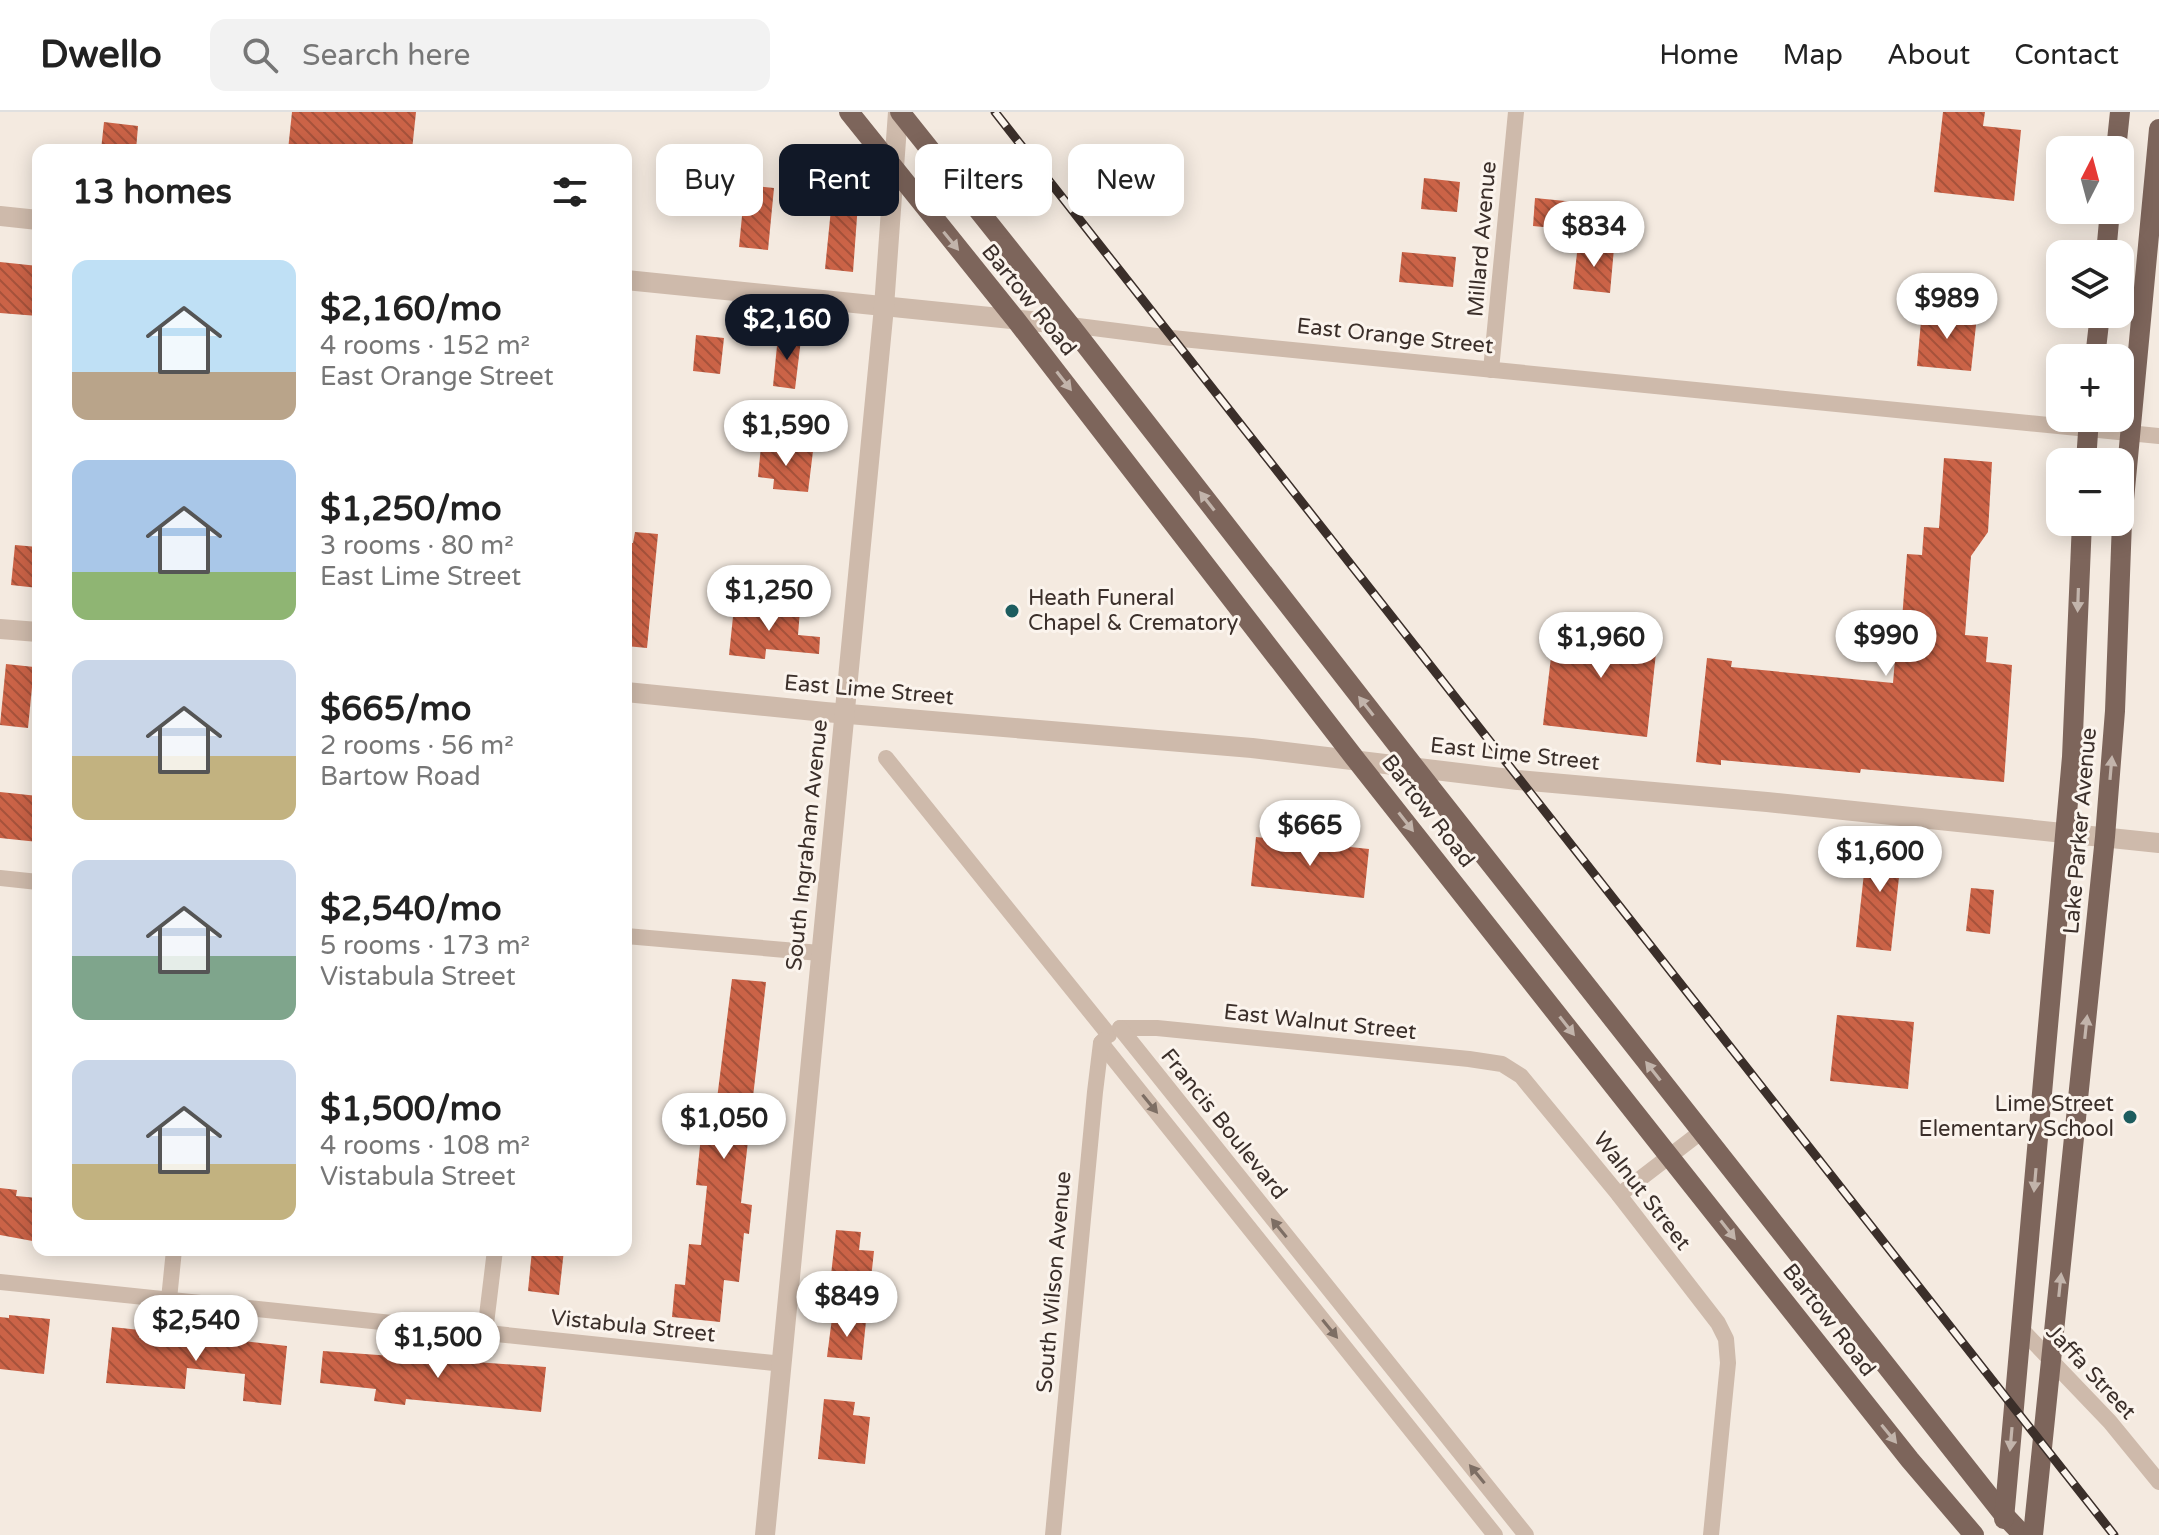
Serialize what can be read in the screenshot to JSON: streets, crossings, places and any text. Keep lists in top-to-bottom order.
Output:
{
  "streets": {
    "main road": ["Bartow Road", "Lake Parker Avenue"],
    "street": [
      "Millard Avenue",
      "East Orange Street",
      "East Lime Street",
      "South Ingraham Avenue",
      "East Walnut Street",
      "Francis Boulevard",
      "Walnut Street",
      "South Wilson Avenue",
      "Vistabula Street",
      "Jaffa Street"
    ]
  },
  "crossings": [
    ["Millard Avenue", "East Orange Street"],
    ["Bartow Road", "East Orange Street"],
    ["Bartow Road", "East Lime Street"],
    ["Bartow Road", "Lake Parker Avenue"],
    ["Bartow Road", "South Ingraham Avenue"],
    ["East Orange Street", "Lake Parker Avenue"],
    ["East Orange Street", "South Ingraham Avenue"],
    ["East Lime Street", "Lake Parker Avenue"],
    ["East Lime Street", "South Ingraham Avenue"],
    ["Lake Parker Avenue", "Jaffa Street"],
    ["South Ingraham Avenue", "Vistabula Street"],
    ["East Walnut Street", "Francis Boulevard"],
    ["East Walnut Street", "Walnut Street"],
    ["East Walnut Street", "South Wilson Avenue"],
    ["Francis Boulevard", "South Wilson Avenue"]
  ],
  "places": ["Heath Funeral Chapel & Crematory", "Lime Street Elementary School"],
  "north": "top",
  "page": {
    "header": "Dwello",
    "search": "Search here",
    "nav": [
      "Home",
      "Map",
      "About",
      "Contact"
    ],
    "map_buttons": ["+", "−"],
    "chip": [
      "Buy",
      "Rent",
      "Filters",
      "New"
    ],
    "heading": "13 homes",
    "price": [
      "$834",
      "$989",
      "$2,160",
      "$1,590",
      "$1,250",
      "$990",
      "$1,960",
      "$665",
      "$1,600",
      "$1,050",
      "$849",
      "$2,540",
      "$1,500"
    ],
    "list": [
      {
        "name": "$2,160/mo",
        "note": "4 rooms · 152 m² · East Orange Street"
      },
      {
        "name": "$1,250/mo",
        "note": "3 rooms · 80 m² · East Lime Street"
      },
      {
        "name": "$665/mo",
        "note": "2 rooms · 56 m² · Bartow Road"
      },
      {
        "name": "$2,540/mo",
        "note": "5 rooms · 173 m² · Vistabula Street"
      },
      {
        "name": "$1,500/mo",
        "note": "4 rooms · 108 m² · Vistabula Street"
      }
    ]
  }
}
